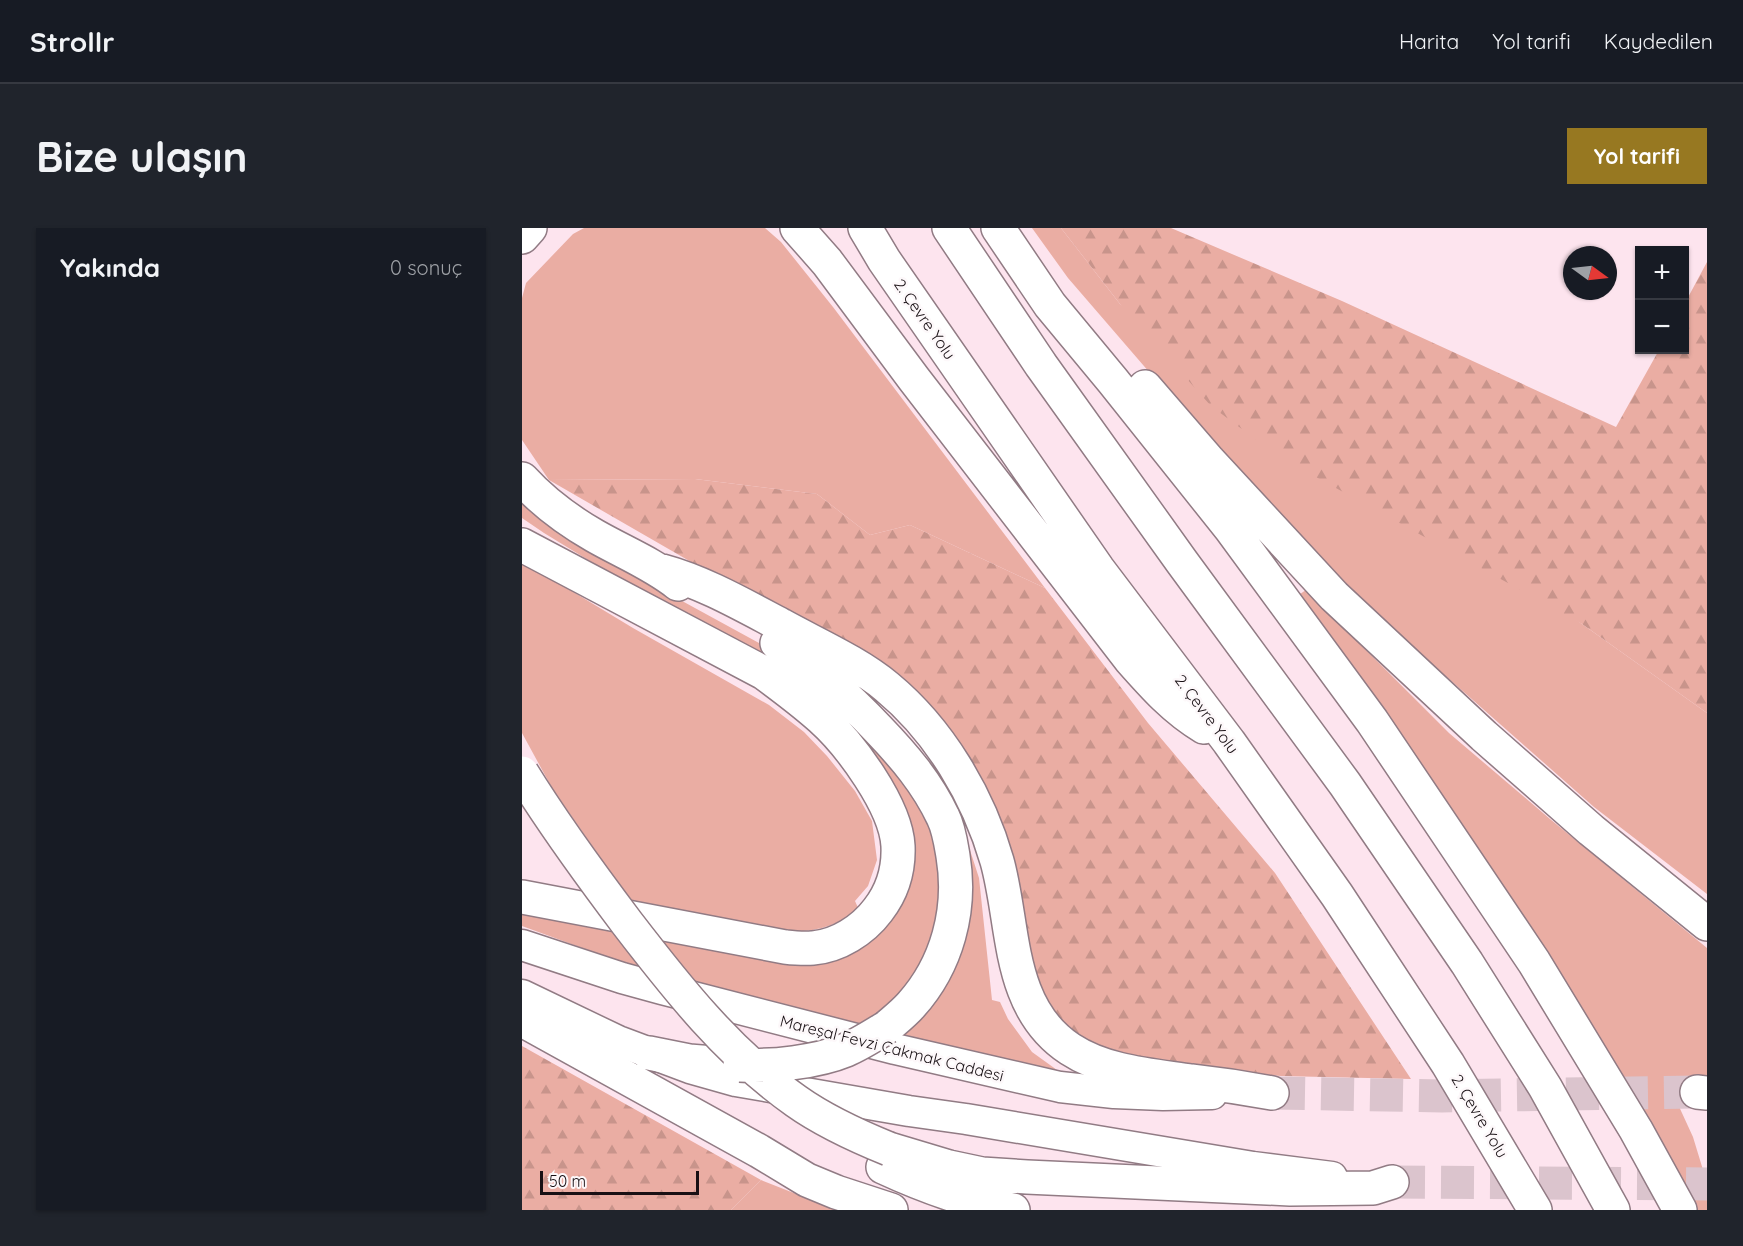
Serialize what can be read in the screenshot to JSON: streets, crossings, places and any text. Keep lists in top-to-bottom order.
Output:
{
  "streets": {
    "highway": ["2. Çevre Yolu"],
    "main road": ["Mareşal Fevzi Çakmak Caddesi"]
  },
  "scale_bar": "50 m",
  "north": "right",
  "page": {
    "header": "Strollr",
    "nav": ["Harita", "Yol tarifi", "Kaydedilen"],
    "buttons": "Yol tarifi",
    "title": "Bize ulaşın",
    "heading": ["Yakında", "0 sonuç"],
    "map_buttons": ["+", "−"],
    "scale": "50 m"
  }
}
